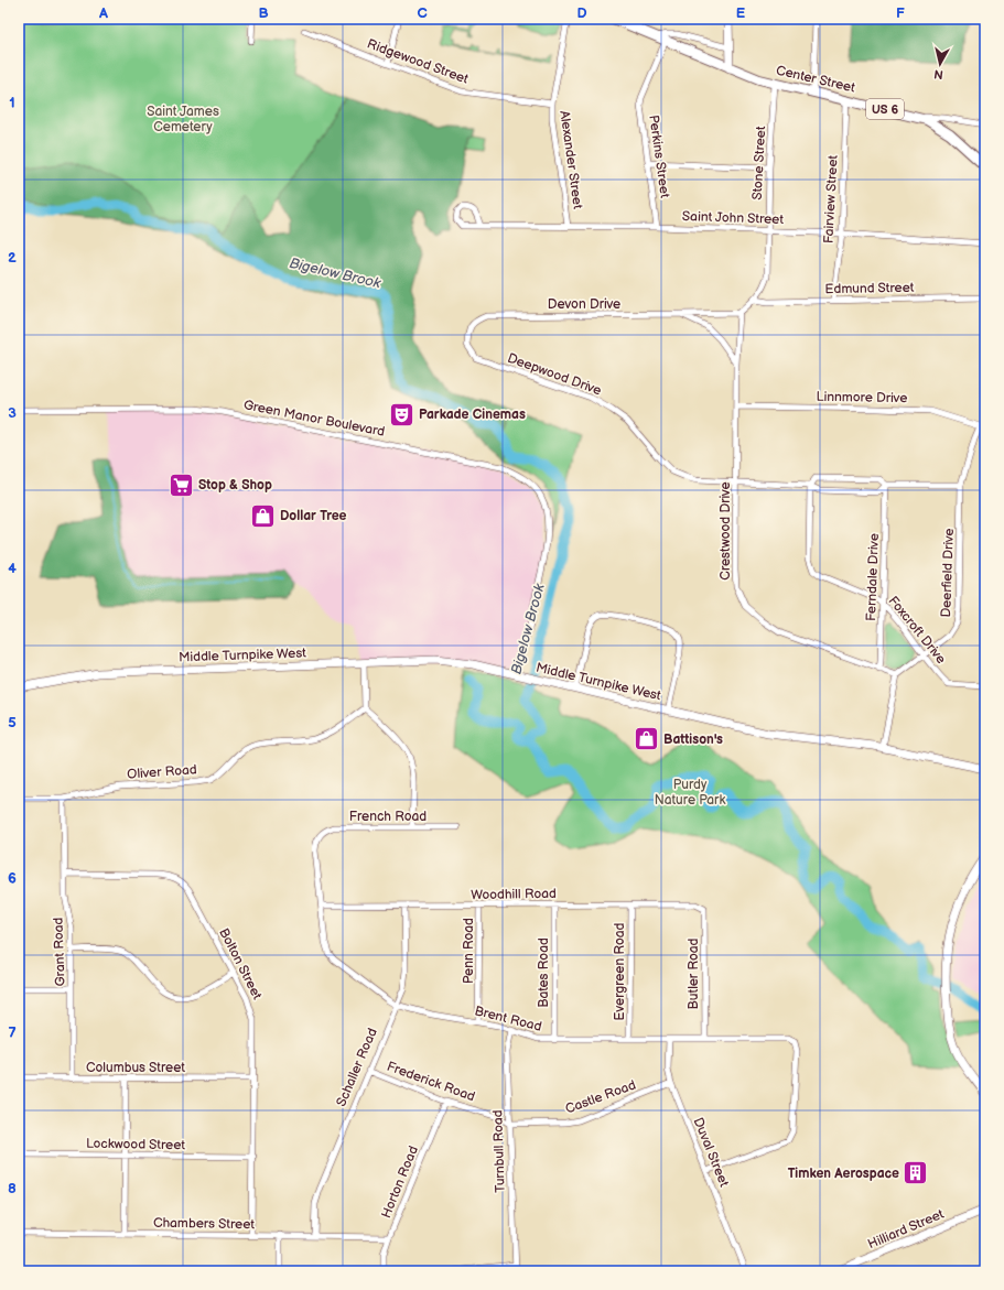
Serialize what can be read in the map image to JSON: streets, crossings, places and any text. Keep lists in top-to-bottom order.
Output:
{
  "streets": {
    "main road": [
      "Center Street",
      "US 6",
      "Middle Turnpike West",
      "Hilliard Street"
    ],
    "street": [
      "Ridgewood Street",
      "Perkins Street",
      "Alexander Street",
      "Stone Street",
      "Fairview Street",
      "Saint John Street",
      "Edmund Street",
      "Devon Drive",
      "Deepwood Drive",
      "Linnmore Drive",
      "Green Manor Boulevard",
      "Crestwood Drive",
      "Deerfield Drive",
      "Ferndale Drive",
      "Foxcroft Drive",
      "Oliver Road",
      "French Road",
      "Woodhill Road",
      "Penn Road",
      "Grant Road",
      "Bolton Street",
      "Evergreen Road",
      "Bates Road",
      "Butler Road",
      "Brent Road",
      "Columbus Street",
      "Schaller Road",
      "Frederick Road",
      "Castle Road",
      "Lockwood Street",
      "Turnbull Road",
      "Duval Street",
      "Horton Road",
      "Chambers Street"
    ]
  },
  "crossings": [
    ["Ridgewood Street", "Alexander Street"],
    ["Center Street", "Perkins Street"],
    ["Center Street", "Stone Street"],
    ["Center Street", "Fairview Street"],
    ["Perkins Street", "Saint John Street"],
    ["Alexander Street", "Saint John Street"],
    ["Stone Street", "Saint John Street"],
    ["Stone Street", "Edmund Street"],
    ["Stone Street", "Devon Drive"],
    ["Stone Street", "Crestwood Drive"],
    ["Fairview Street", "Saint John Street"],
    ["Fairview Street", "Edmund Street"],
    ["Devon Drive", "Deepwood Drive"],
    ["Devon Drive", "Crestwood Drive"],
    ["Deepwood Drive", "Crestwood Drive"],
    ["Deepwood Drive", "Deerfield Drive"],
    ["Deepwood Drive", "Ferndale Drive"],
    ["Deepwood Drive", "Foxcroft Drive"],
    ["Linnmore Drive", "Crestwood Drive"],
    ["Linnmore Drive", "Deerfield Drive"],
    ["Green Manor Boulevard", "Middle Turnpike West"],
    ["Crestwood Drive", "Deerfield Drive"],
    ["Crestwood Drive", "Ferndale Drive"],
    ["Deerfield Drive", "Foxcroft Drive"],
    ["Ferndale Drive", "Foxcroft Drive"],
    ["Oliver Road", "Grant Road"],
    ["French Road", "Brent Road"],
    ["Woodhill Road", "Penn Road"],
    ["Woodhill Road", "Evergreen Road"],
    ["Woodhill Road", "Bates Road"],
    ["Woodhill Road", "Butler Road"],
    ["Woodhill Road", "Brent Road"],
    ["Woodhill Road", "Schaller Road"],
    ["Penn Road", "Brent Road"],
    ["Grant Road", "Bolton Street"],
    ["Grant Road", "Columbus Street"],
    ["Bolton Street", "Columbus Street"],
    ["Bolton Street", "Lockwood Street"],
    ["Bolton Street", "Chambers Street"],
    ["Evergreen Road", "Brent Road"],
    ["Bates Road", "Brent Road"],
    ["Butler Road", "Brent Road"],
    ["Brent Road", "Schaller Road"],
    ["Brent Road", "Turnbull Road"],
    ["Brent Road", "Duval Street"],
    ["Schaller Road", "Frederick Road"],
    ["Schaller Road", "Chambers Street"],
    ["Frederick Road", "Castle Road"],
    ["Frederick Road", "Turnbull Road"],
    ["Frederick Road", "Horton Road"],
    ["Castle Road", "Turnbull Road"],
    ["Castle Road", "Duval Street"],
    ["Horton Road", "Chambers Street"]
  ],
  "water": ["Bigelow Brook"],
  "parks": ["Saint James Cemetery", "Purdy Nature Park"],
  "places": {
    "theatre": ["Parkade Cinemas"],
    "supermarket": ["Stop & Shop"],
    "shop": ["Dollar Tree", "Battison's"],
    "building": ["Timken Aerospace"]
  },
  "north": "bottom",
  "grid": {
    "columns": [
      "A",
      "B",
      "C",
      "D",
      "E",
      "F"
    ],
    "rows": [
      "1",
      "2",
      "3",
      "4",
      "5",
      "6",
      "7",
      "8"
    ]
  }
}
